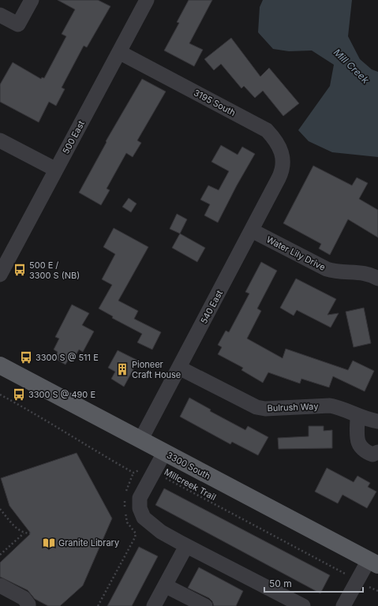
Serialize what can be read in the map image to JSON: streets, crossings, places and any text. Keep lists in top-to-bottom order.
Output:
{
  "streets": {
    "main road": ["3300 South"],
    "street": [
      "3195 South",
      "500 East",
      "Water Lily Drive",
      "540 East",
      "Bulrush Way"
    ],
    "path": ["Millcreek Trail"]
  },
  "crossings": [
    ["3195 South", "500 East"],
    ["3195 South", "540 East"],
    ["Water Lily Drive", "540 East"],
    ["540 East", "Bulrush Way"],
    ["540 East", "3300 South"]
  ],
  "water": ["Mill Creek"],
  "places": {
    "bus stop": ["500 E / 3300 S (NB)", "3300 S @ 511 E", "3300 S @ 490 E"],
    "building": ["Pioneer Craft House"],
    "library": ["Granite Library"]
  },
  "scale_bar": "50 m"
}
